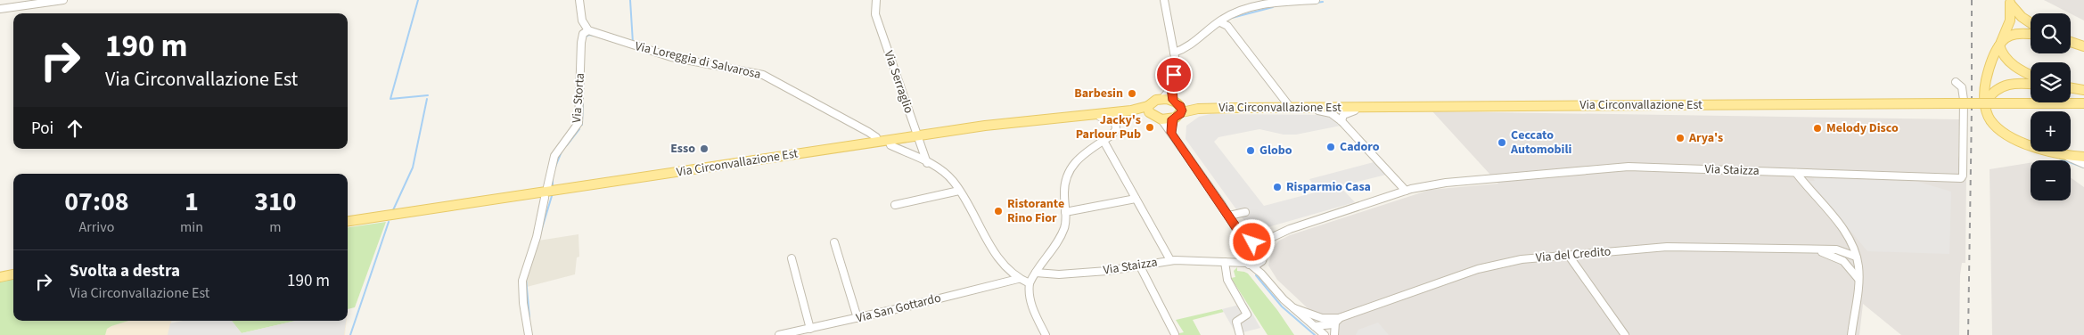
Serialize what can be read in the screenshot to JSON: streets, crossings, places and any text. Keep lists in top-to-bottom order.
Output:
{
  "streets": {
    "main road": ["Via Circonvallazione Est"],
    "street": [
      "Via Loreggia di Salvarosa",
      "Via Serraglio",
      "Via Storta",
      "Via Staizza",
      "Via del Credito",
      "Via San Gottardo"
    ]
  },
  "crossings": [
    ["Via Loreggia di Salvarosa", "Via Storta"],
    ["Via Loreggia di Salvarosa", "Via Circonvallazione Est"],
    ["Via Serraglio", "Via Circonvallazione Est"]
  ],
  "places": [
    "Barbesin",
    "Jacky's Parlour Pub",
    "Melody Disco",
    "Arya's",
    "Ceccato Automobili",
    "Cadoro",
    "Esso",
    "Globo",
    "Risparmio Casa",
    "Ristorante Rino Fior"
  ],
  "page": {
    "map_buttons": ["+", "−"],
    "turn": ["190 m", "Via Circonvallazione Est"],
    "then": "Poi",
    "eta": [
      "07:08",
      "Arrivo",
      "1",
      "min",
      "310",
      "m"
    ],
    "list": [
      {
        "name": "Svolta a destra",
        "note": "Via Circonvallazione Est",
        "value": "190 m"
      }
    ]
  }
}
